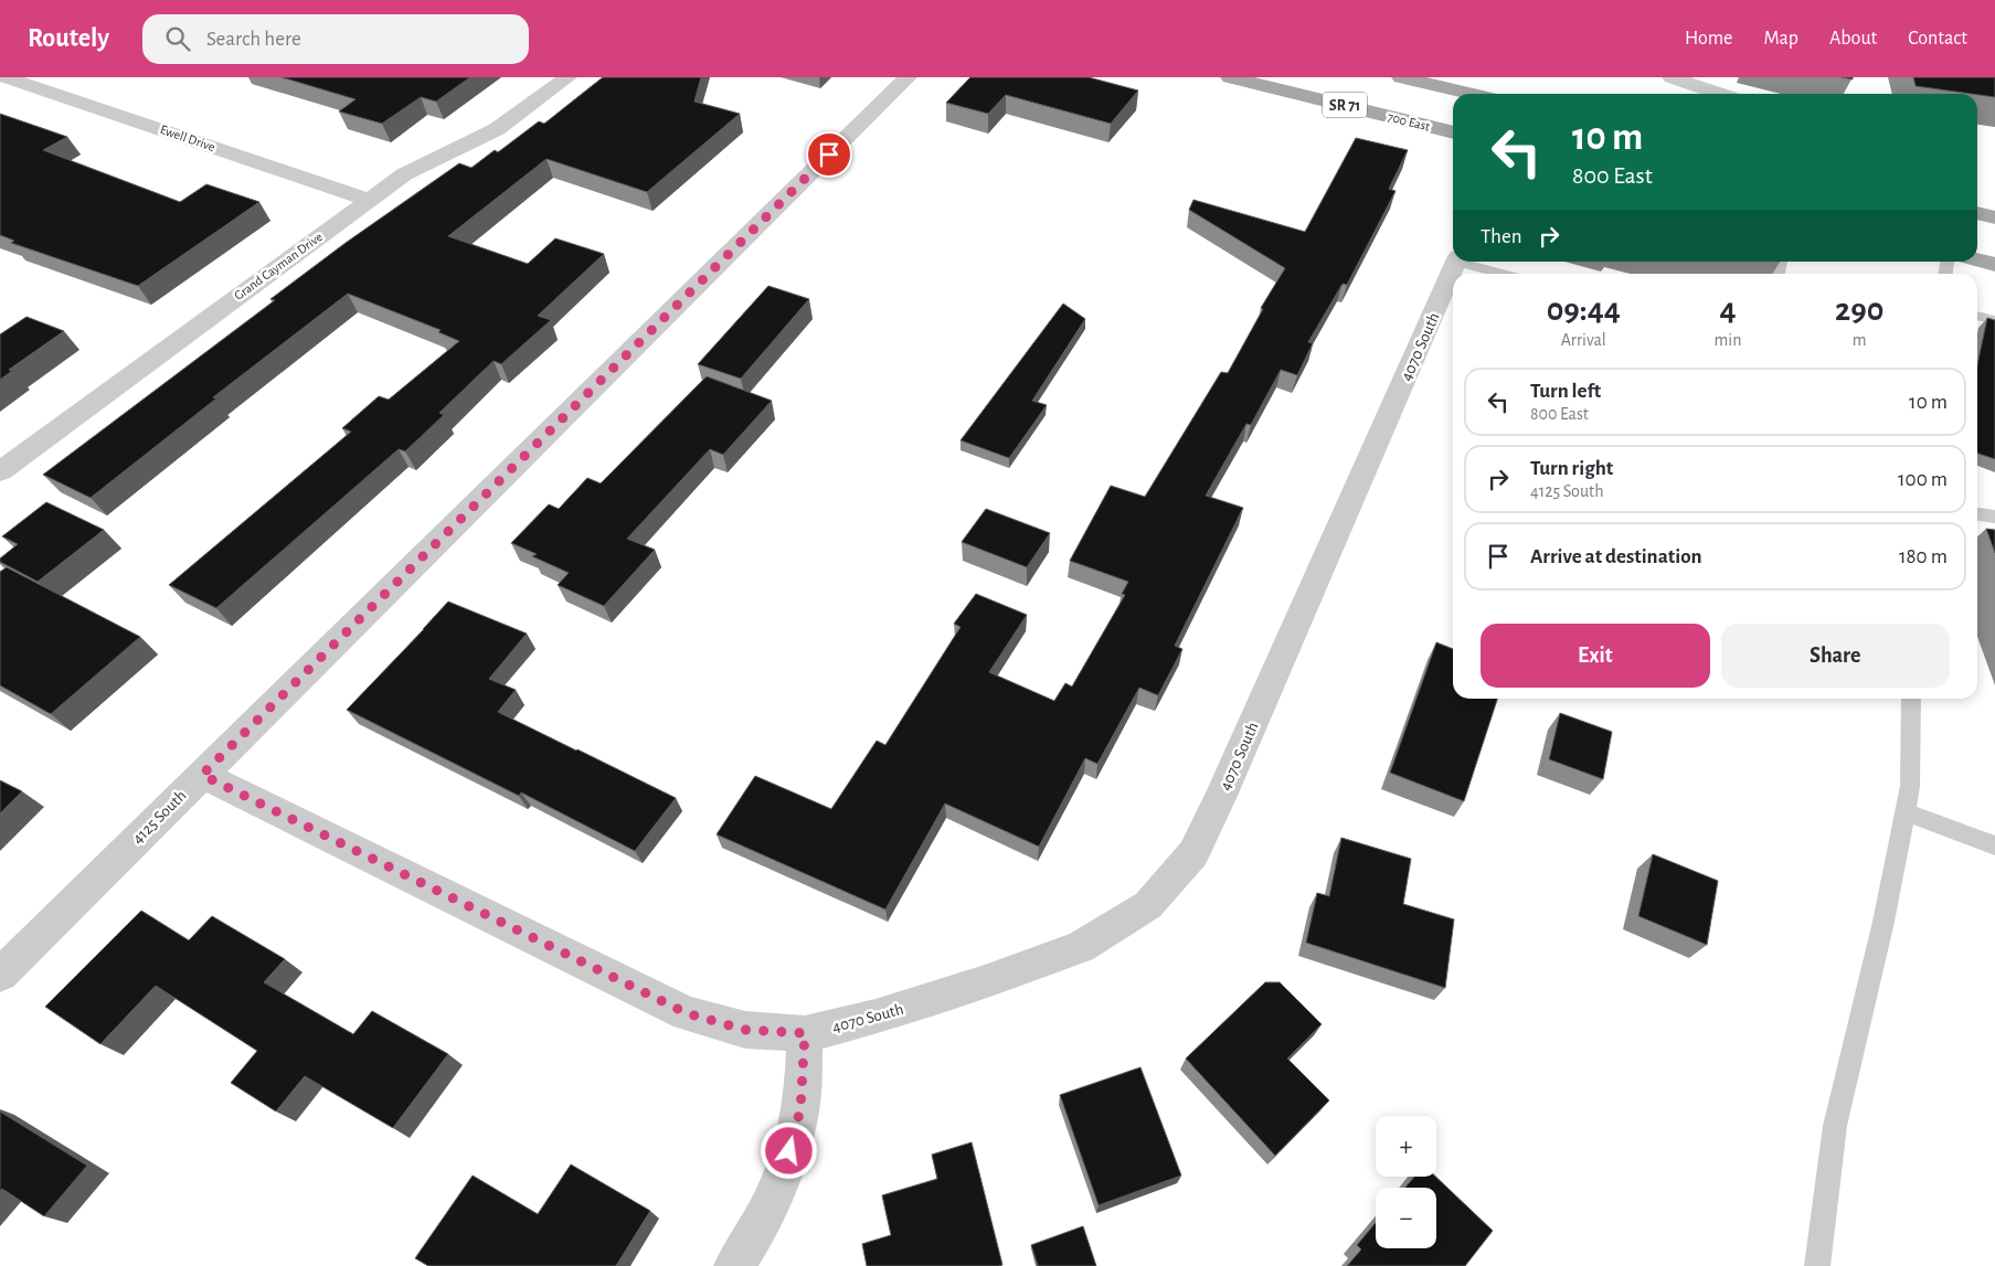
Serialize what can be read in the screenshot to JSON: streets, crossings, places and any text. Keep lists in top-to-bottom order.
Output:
{
  "streets": {
    "main road": ["SR 71", "700 East"],
    "street": [
      "Ewell Drive",
      "Grand Cayman Drive",
      "4070 South",
      "4125 South"
    ]
  },
  "crossings": [
    ["Ewell Drive", "Grand Cayman Drive"],
    ["4070 South", "4125 South"]
  ],
  "page": {
    "header": "Routely",
    "search": "Search here",
    "nav": [
      "Home",
      "Map",
      "About",
      "Contact"
    ],
    "turn": ["10 m", "800 East"],
    "then": "Then",
    "eta": [
      "09:44",
      "Arrival",
      "4",
      "min",
      "290",
      "m"
    ],
    "list": [
      {
        "name": "Turn left",
        "note": "800 East",
        "value": "10 m"
      },
      {
        "name": "Turn right",
        "note": "4125 South",
        "value": "100 m"
      },
      {
        "name": "Arrive at destination",
        "value": "180 m"
      }
    ],
    "buttons": ["Exit", "Share"],
    "map_buttons": ["+", "−"]
  }
}
